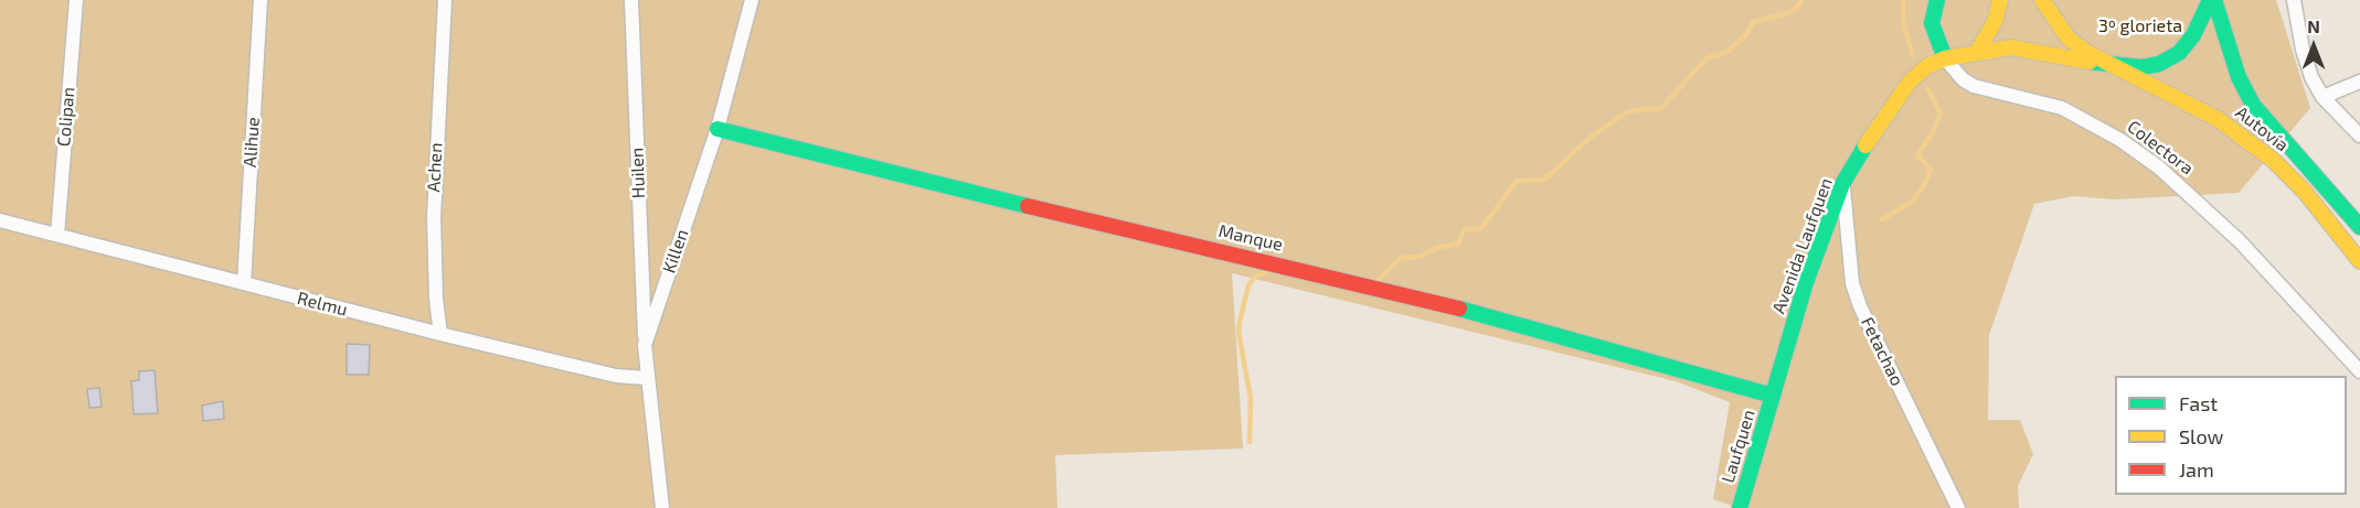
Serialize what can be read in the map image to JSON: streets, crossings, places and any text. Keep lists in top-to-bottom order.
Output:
{
  "streets": {
    "street": [
      "Colipan",
      "Autovía",
      "Alihue",
      "Colectora",
      "Achen",
      "Huilen",
      "Manque",
      "Avenida Laufquen",
      "Killen",
      "Relmu",
      "Fetachao",
      "Laufquen"
    ]
  },
  "crossings": [
    ["Colipan", "Relmu"],
    ["Autovía", "Avenida Laufquen"],
    ["Alihue", "Relmu"],
    ["Colectora", "Avenida Laufquen"],
    ["Achen", "Relmu"],
    ["Huilen", "Killen"],
    ["Manque", "Avenida Laufquen"],
    ["Manque", "Killen"],
    ["Manque", "Laufquen"],
    ["Avenida Laufquen", "Fetachao"],
    ["Avenida Laufquen", "Laufquen"],
    ["Killen", "Relmu"]
  ],
  "parks": ["3º glorieta"],
  "legend": ["Fast", "Slow", "Jam"],
  "north": "top"
}
